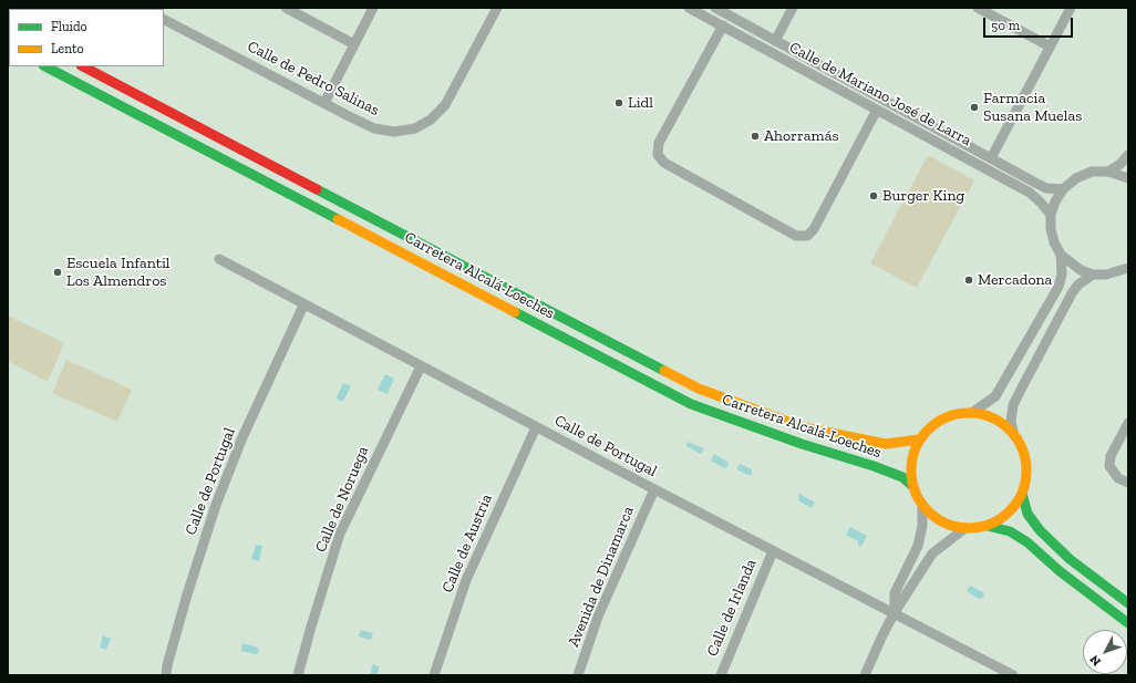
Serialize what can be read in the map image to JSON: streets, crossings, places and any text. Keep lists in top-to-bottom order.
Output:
{
  "streets": {
    "main road": ["Carretera Alcalá-Loeches"],
    "street": [
      "Calle de Pedro Salinas",
      "Calle de Mariano José de Larra",
      "Calle de Portugal",
      "Calle de Noruega",
      "Calle de Austria",
      "Avenida de Dinamarca",
      "Calle de Irlanda"
    ]
  },
  "crossings": [
    ["Calle de Portugal", "Calle de Noruega"],
    ["Calle de Portugal", "Calle de Austria"],
    ["Calle de Portugal", "Avenida de Dinamarca"],
    ["Calle de Portugal", "Calle de Irlanda"]
  ],
  "places": [
    "Lidl",
    "Farmacia Susana Muelas",
    "Ahorramás",
    "Burger King",
    "Escuela Infantil Los Almendros",
    "Mercadona"
  ],
  "legend": ["Fluido", "Lento"],
  "scale_bar": "50 m",
  "north": "bottom left"
}
